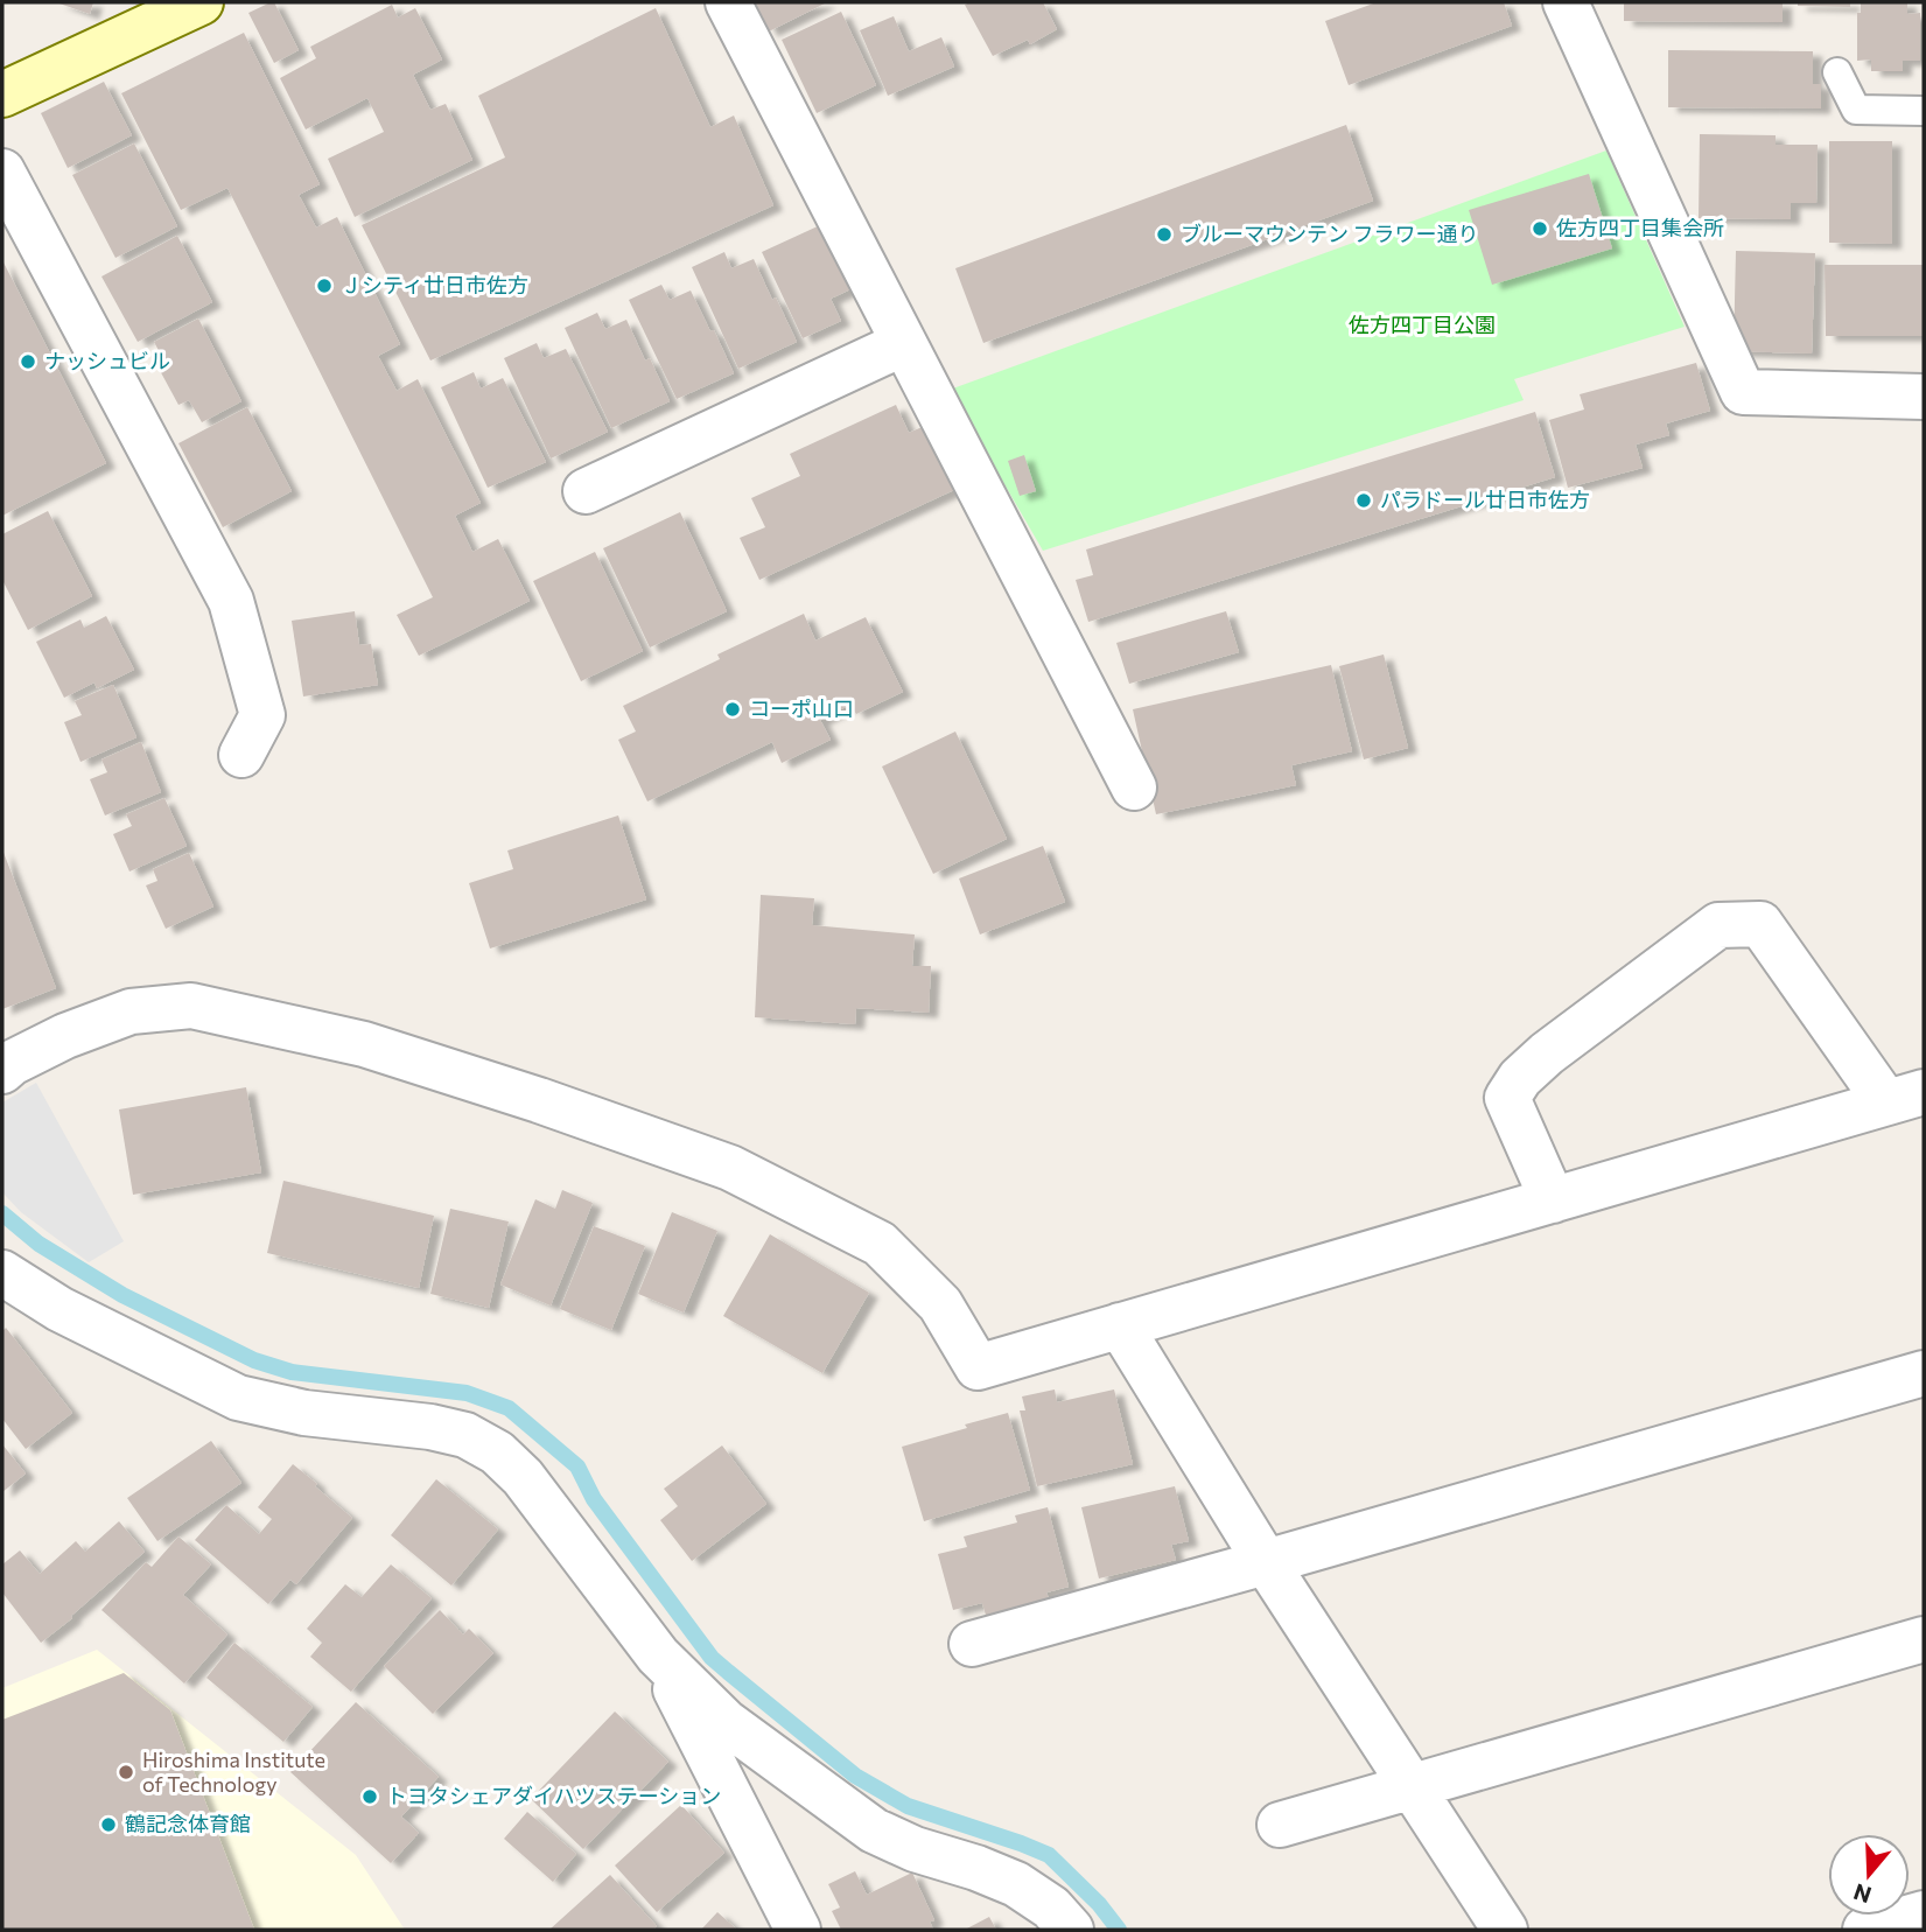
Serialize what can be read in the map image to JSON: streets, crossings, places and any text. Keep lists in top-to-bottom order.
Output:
{
  "parks": ["佐方四丁目公園"],
  "places": [
    "佐方四丁目集会所",
    "ブルーマウンテン フラワー通り",
    "Ｊシティ廿日市佐方",
    "ナッシュビル",
    "パラドール廿日市佐方",
    "コーポ山口",
    "Hiroshima Institute of Technology",
    "トヨタシェアダイハツステーション",
    "鶴記念体育館"
  ],
  "north": "bottom"
}
